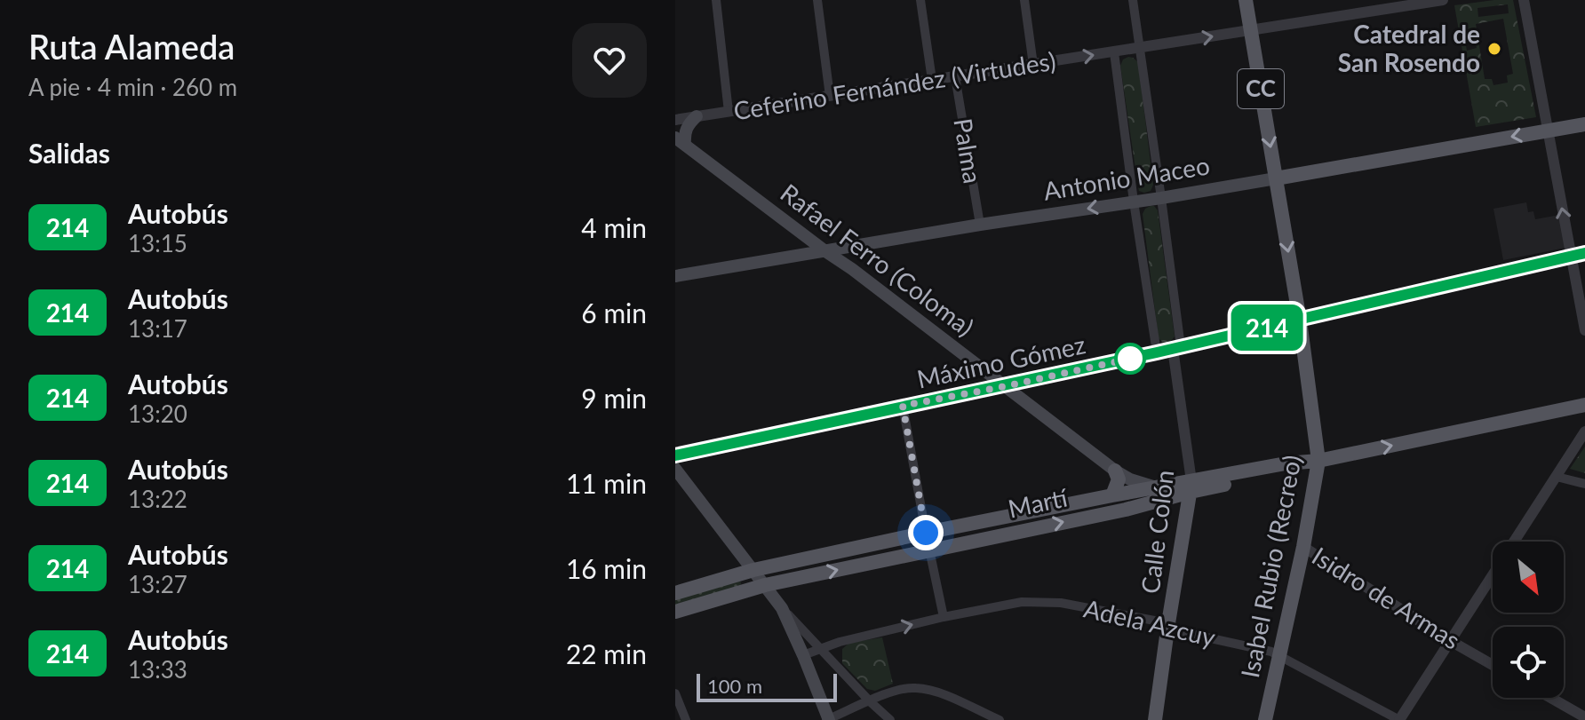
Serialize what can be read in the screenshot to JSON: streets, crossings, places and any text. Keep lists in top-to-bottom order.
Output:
{
  "streets": {
    "main road": [
      "CC",
      "Antonio Maceo",
      "Rafael Ferro (Coloma)",
      "Máximo Gómez",
      "Martí",
      "Calle Colón",
      "Isabel Rubio (Recreo)"
    ],
    "street": [
      "Ceferino Fernández (Virtudes)",
      "Palma",
      "Isidro de Armas",
      "Adela Azcuy"
    ]
  },
  "crossings": [
    ["Ceferino Fernández (Virtudes)", "Palma"],
    ["Ceferino Fernández (Virtudes)", "Calle Colón"],
    ["Palma", "Antonio Maceo"],
    ["Antonio Maceo", "Rafael Ferro (Coloma)"],
    ["Antonio Maceo", "Calle Colón"],
    ["Antonio Maceo", "Isabel Rubio (Recreo)"],
    ["Rafael Ferro (Coloma)", "Máximo Gómez"],
    ["Rafael Ferro (Coloma)", "Martí"],
    ["Máximo Gómez", "Calle Colón"],
    ["Máximo Gómez", "Isabel Rubio (Recreo)"],
    ["Martí", "Calle Colón"],
    ["Martí", "Isabel Rubio (Recreo)"],
    ["Calle Colón", "Adela Azcuy"],
    ["Isabel Rubio (Recreo)", "Isidro de Armas"],
    ["Isabel Rubio (Recreo)", "Adela Azcuy"]
  ],
  "one_way": ["Antonio Maceo", "Isabel Rubio (Recreo)"],
  "places": ["Catedral de San Rosendo"],
  "lines": ["bus line 214"],
  "scale_bar": "100 m",
  "north": "bottom right",
  "page": {
    "heading": [
      ["Ruta Alameda", "A pie · 4 min · 260 m"],
      "Salidas"
    ],
    "on_map": "214",
    "list": [
      {
        "mark": "214",
        "name": "Autobús",
        "note": "13:15",
        "value": "4 min"
      },
      {
        "mark": "214",
        "name": "Autobús",
        "note": "13:17",
        "value": "6 min"
      },
      {
        "mark": "214",
        "name": "Autobús",
        "note": "13:20",
        "value": "9 min"
      },
      {
        "mark": "214",
        "name": "Autobús",
        "note": "13:22",
        "value": "11 min"
      },
      {
        "mark": "214",
        "name": "Autobús",
        "note": "13:27",
        "value": "16 min"
      },
      {
        "mark": "214",
        "name": "Autobús",
        "note": "13:33",
        "value": "22 min"
      }
    ],
    "scale": "100 m"
  }
}
